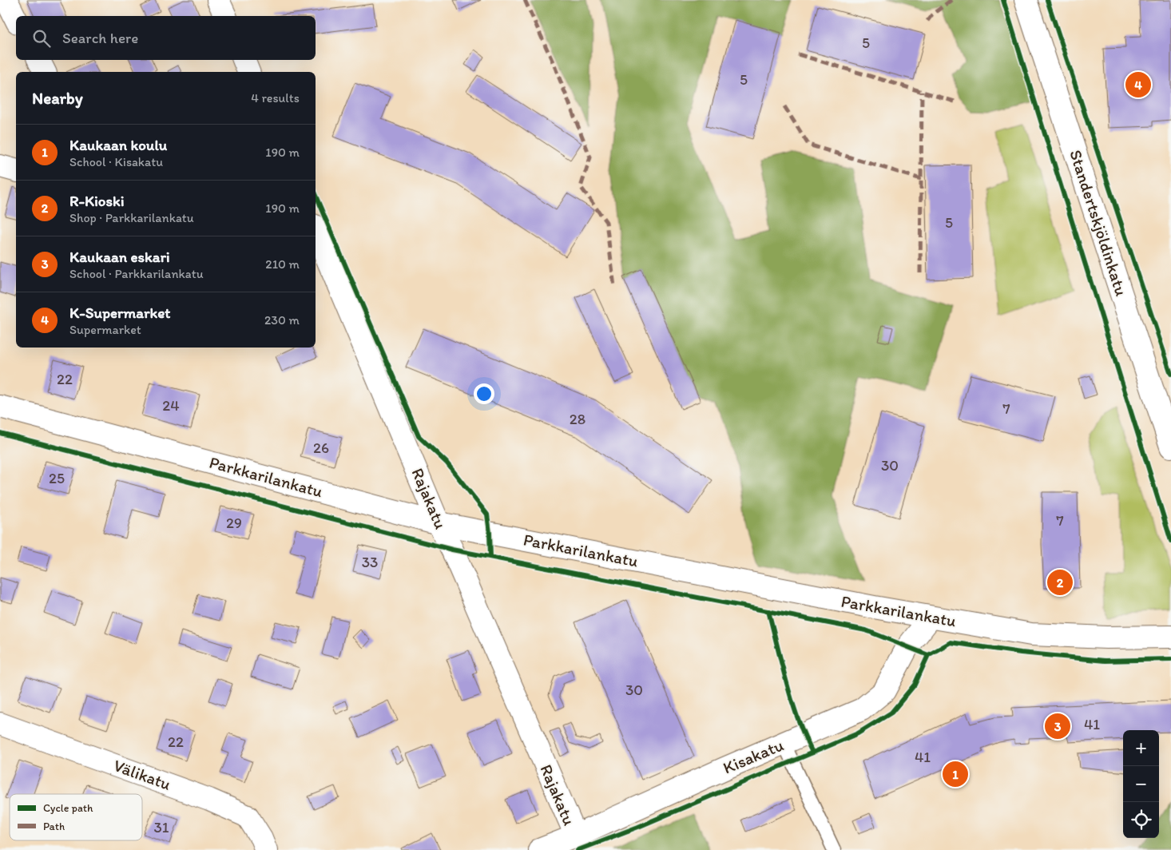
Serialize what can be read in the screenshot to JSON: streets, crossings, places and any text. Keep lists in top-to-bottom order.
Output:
{
  "streets": {
    "street": [
      "Standertskjöldinkatu",
      "Parkkarilankatu",
      "Rajakatu",
      "Kisakatu",
      "Välikatu"
    ]
  },
  "crossings": [
    ["Parkkarilankatu", "Rajakatu"],
    ["Parkkarilankatu", "Kisakatu"],
    ["Rajakatu", "Kisakatu"]
  ],
  "house_numbers": [
    "5",
    "5",
    "5",
    "22",
    "24",
    "7",
    "28",
    "26",
    "30",
    "25",
    "7",
    "29",
    "33",
    "30",
    "41",
    "22",
    "41",
    "31"
  ],
  "legend": ["Cycle path", "Path"],
  "page": {
    "search": "Search here",
    "pins": [
      "4",
      "2",
      "3",
      "1"
    ],
    "heading": ["Nearby", "4 results"],
    "list": [
      {
        "mark": "1",
        "name": "Kaukaan koulu",
        "note": "School · Kisakatu",
        "value": "190 m"
      },
      {
        "mark": "2",
        "name": "R-Kioski",
        "note": "Shop · Parkkarilankatu",
        "value": "190 m"
      },
      {
        "mark": "3",
        "name": "Kaukaan eskari",
        "note": "School · Parkkarilankatu",
        "value": "210 m"
      },
      {
        "mark": "4",
        "name": "K-Supermarket",
        "note": "Supermarket",
        "value": "230 m"
      }
    ],
    "map_buttons": ["+", "−"]
  }
}
